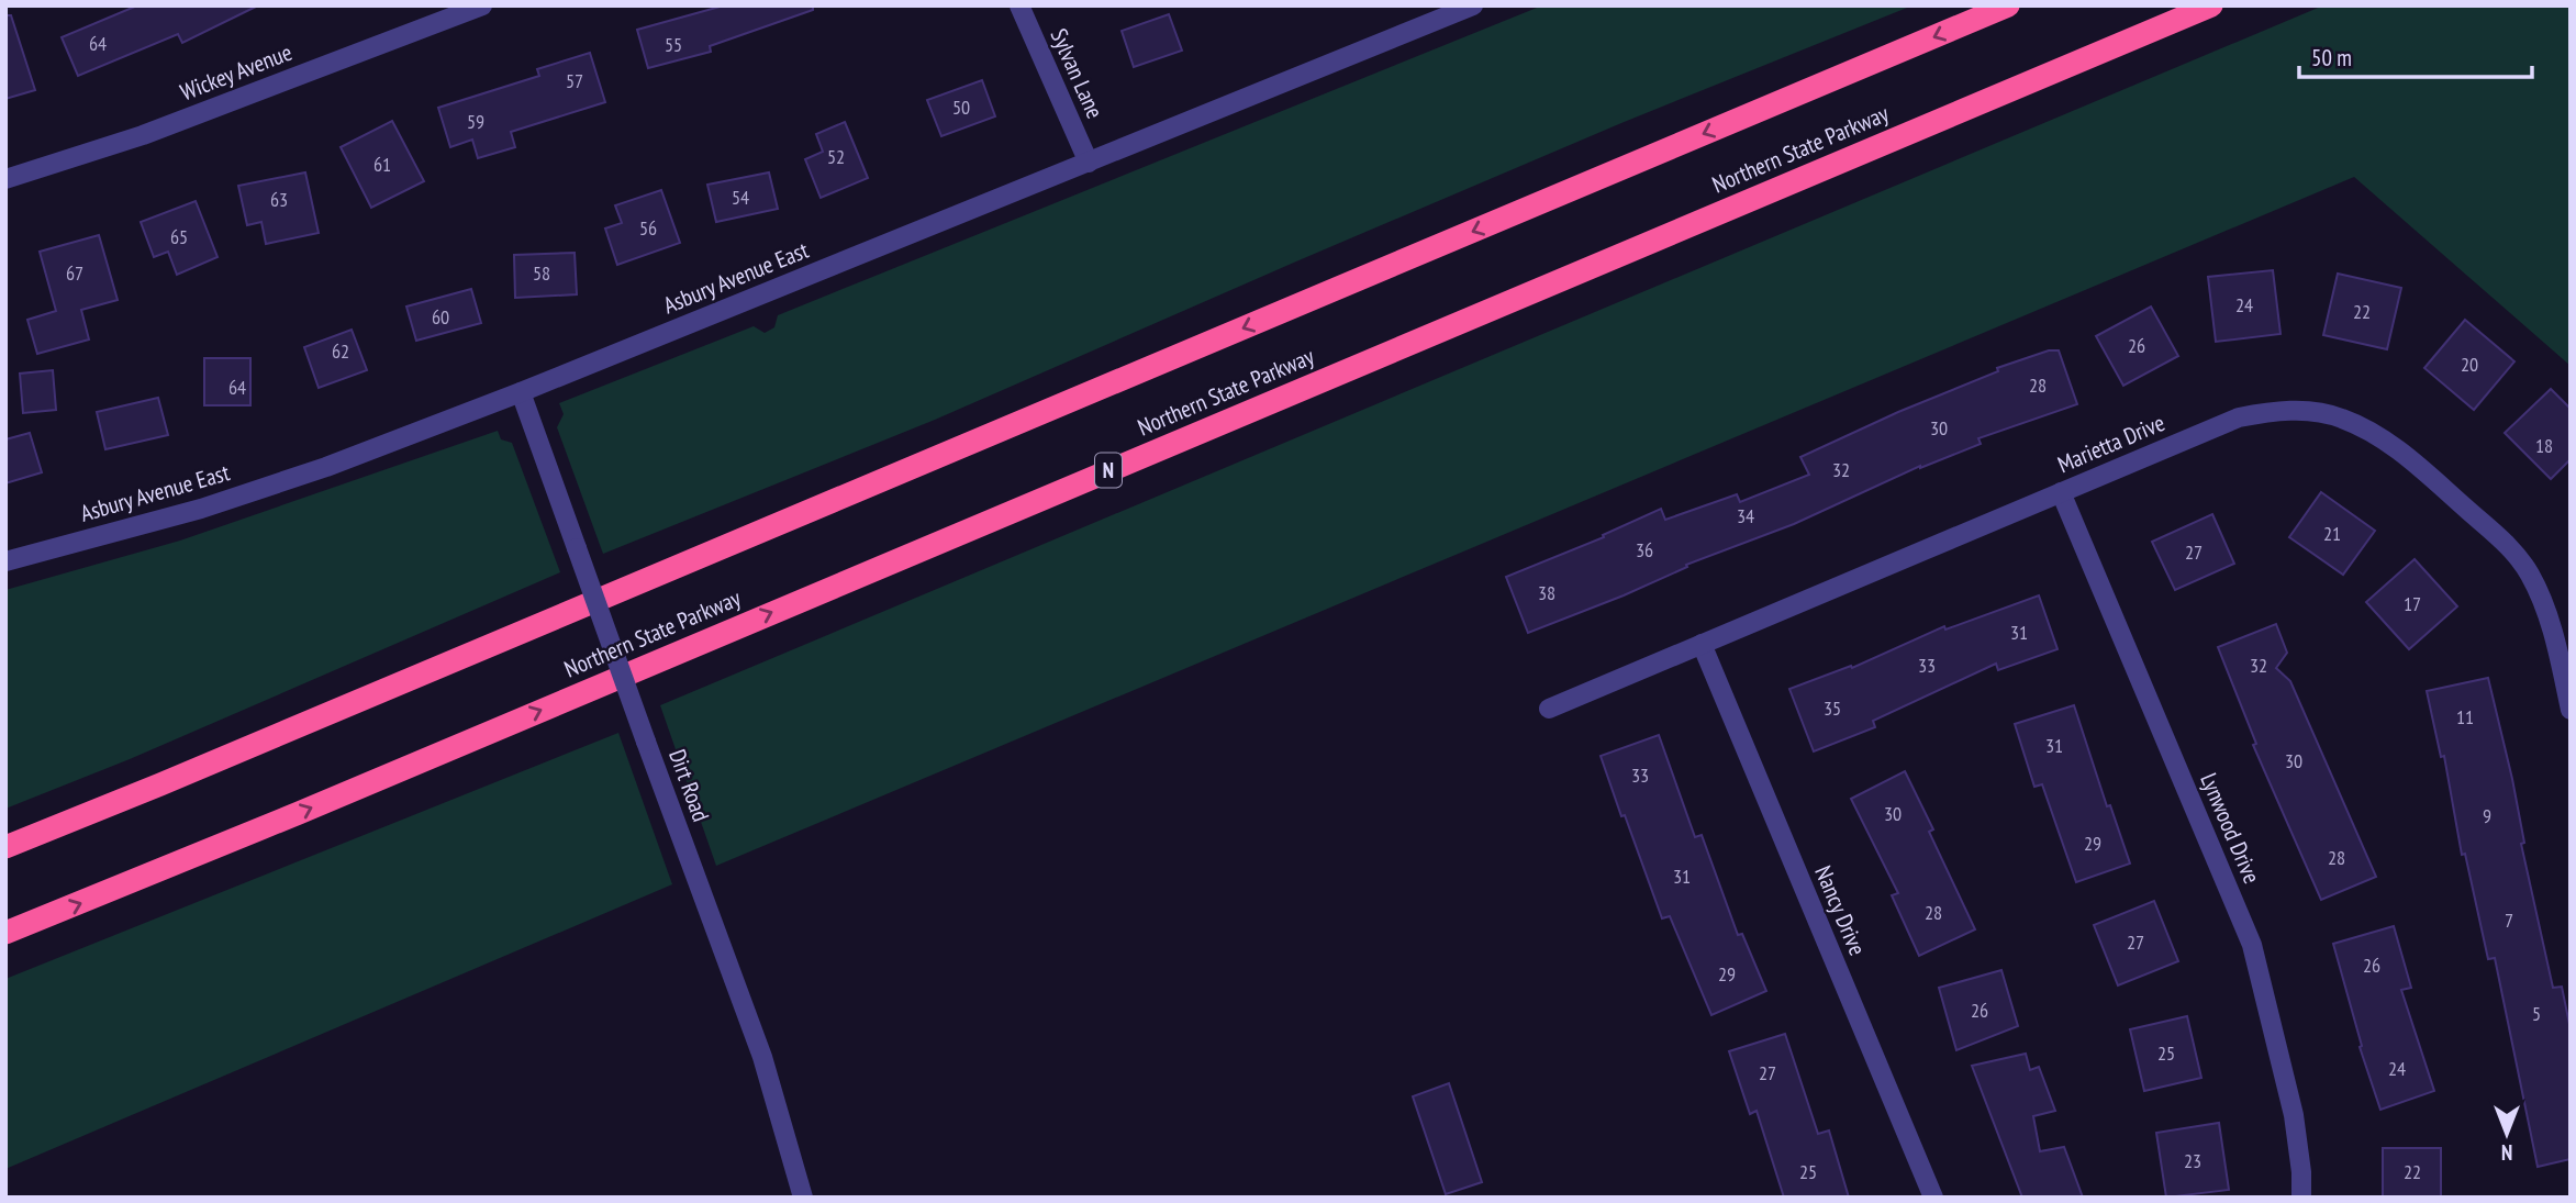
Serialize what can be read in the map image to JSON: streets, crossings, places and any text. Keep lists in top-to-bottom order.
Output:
{
  "streets": {
    "highway": ["Northern State Parkway", "N"],
    "street": [
      "Wickey Avenue",
      "Sylvan Lane",
      "Asbury Avenue East",
      "Marietta Drive",
      "Dirt Road",
      "Lynwood Drive",
      "Nancy Drive"
    ]
  },
  "crossings": [
    ["Sylvan Lane", "Asbury Avenue East"],
    ["Asbury Avenue East", "Dirt Road"],
    ["Marietta Drive", "Lynwood Drive"],
    ["Marietta Drive", "Nancy Drive"]
  ],
  "house_numbers": [
    "64",
    "55",
    "57",
    "50",
    "59",
    "52",
    "61",
    "54",
    "63",
    "56",
    "65",
    "67",
    "58",
    "24",
    "22",
    "60",
    "26",
    "62",
    "20",
    "28",
    "64",
    "30",
    "18",
    "32",
    "34",
    "21",
    "36",
    "27",
    "38",
    "17",
    "31",
    "33",
    "32",
    "35",
    "11",
    "31",
    "30",
    "33",
    "30",
    "9",
    "29",
    "28",
    "31",
    "28",
    "7",
    "27",
    "26",
    "29",
    "26",
    "5",
    "25",
    "24",
    "27",
    "23",
    "25",
    "22"
  ],
  "scale_bar": "50 m",
  "north": "bottom"
}
